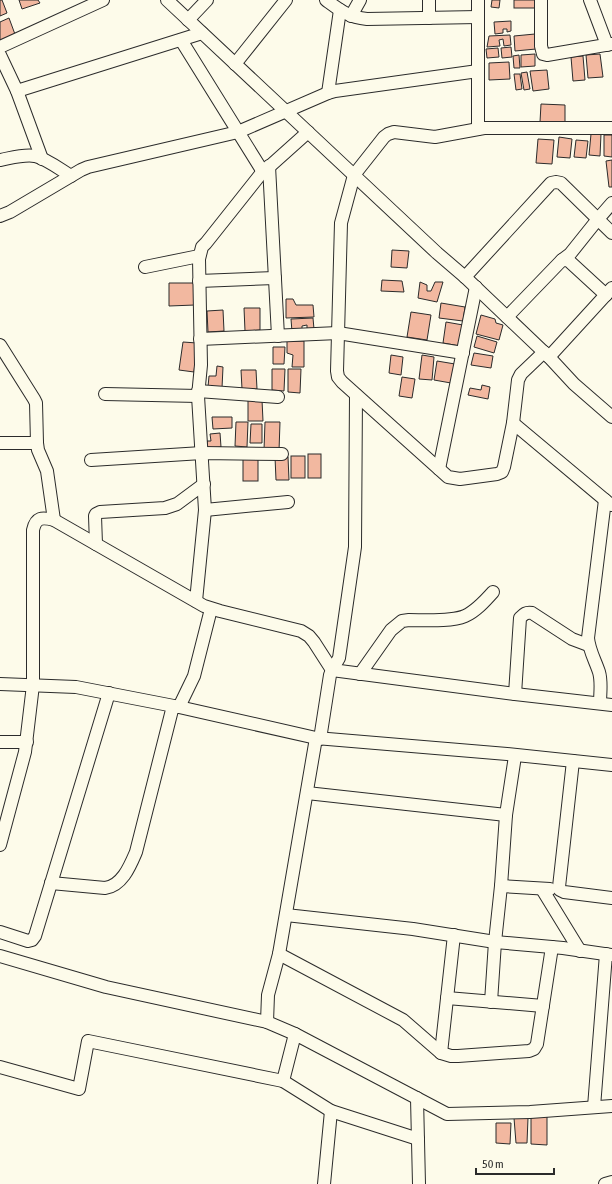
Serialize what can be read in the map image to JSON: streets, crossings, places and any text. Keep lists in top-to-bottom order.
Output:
{
  "scale_bar": "50 m"
}
